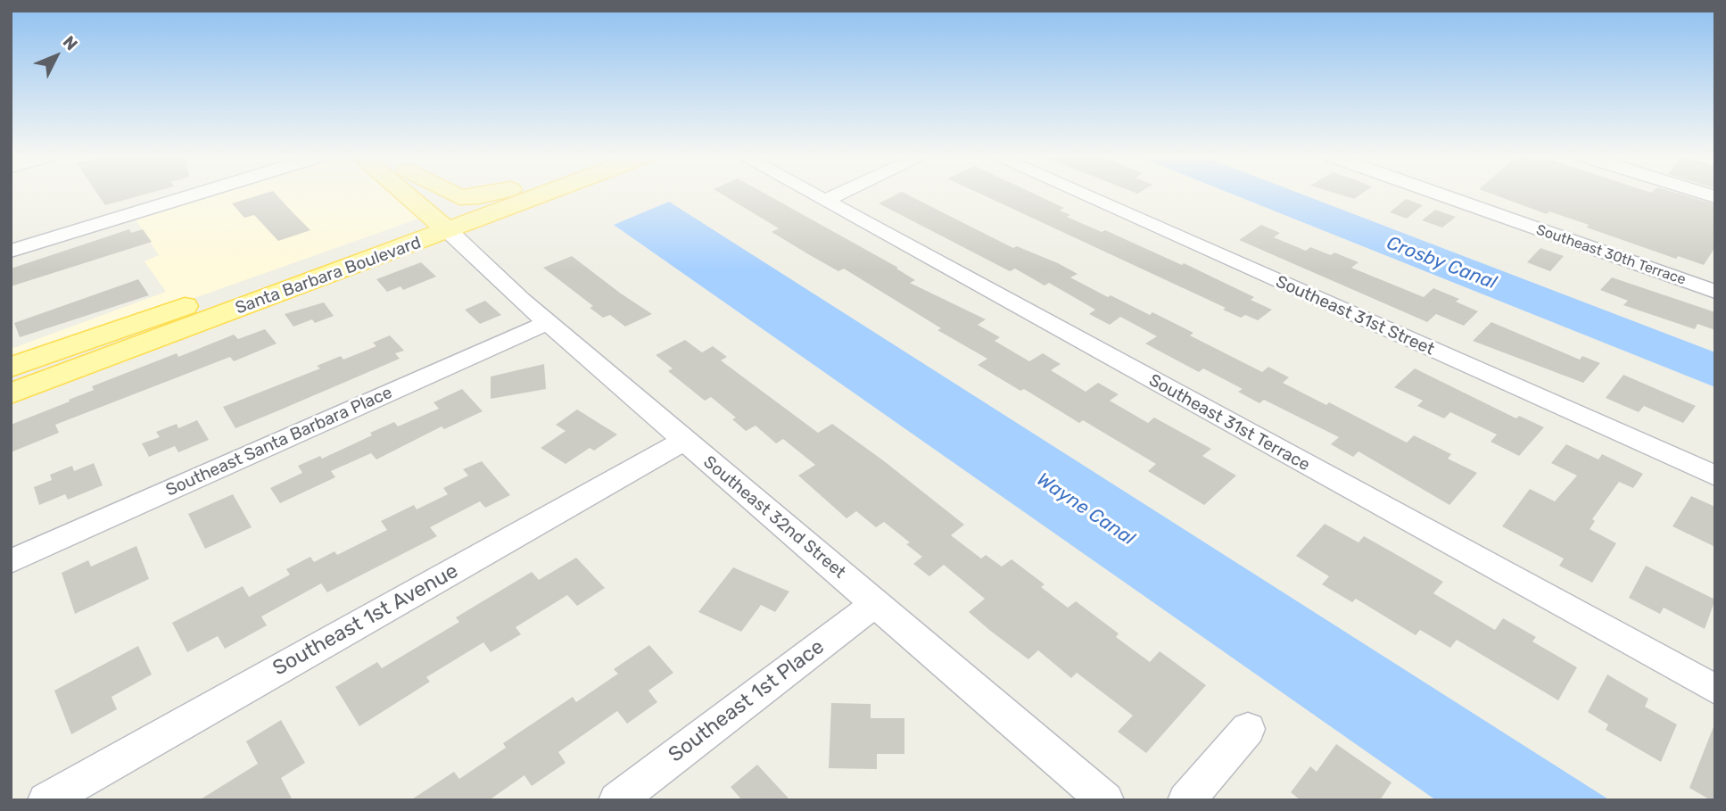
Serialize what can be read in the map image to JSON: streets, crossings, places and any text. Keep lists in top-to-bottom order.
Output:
{
  "streets": {
    "main road": ["Santa Barbara Boulevard"],
    "street": [
      "Southeast 30th Terrace",
      "Southeast 31st Street",
      "Southeast 31st Terrace",
      "Southeast Santa Barbara Place",
      "Southeast 32nd Street",
      "Southeast 1st Avenue",
      "Southeast 1st Place"
    ]
  },
  "crossings": [
    ["Santa Barbara Boulevard", "Southeast 32nd Street"],
    ["Southeast Santa Barbara Place", "Southeast 32nd Street"],
    ["Southeast 32nd Street", "Southeast 1st Avenue"],
    ["Southeast 32nd Street", "Southeast 1st Place"]
  ],
  "water": ["Crosby Canal", "Wayne Canal"],
  "north": "top right"
}
